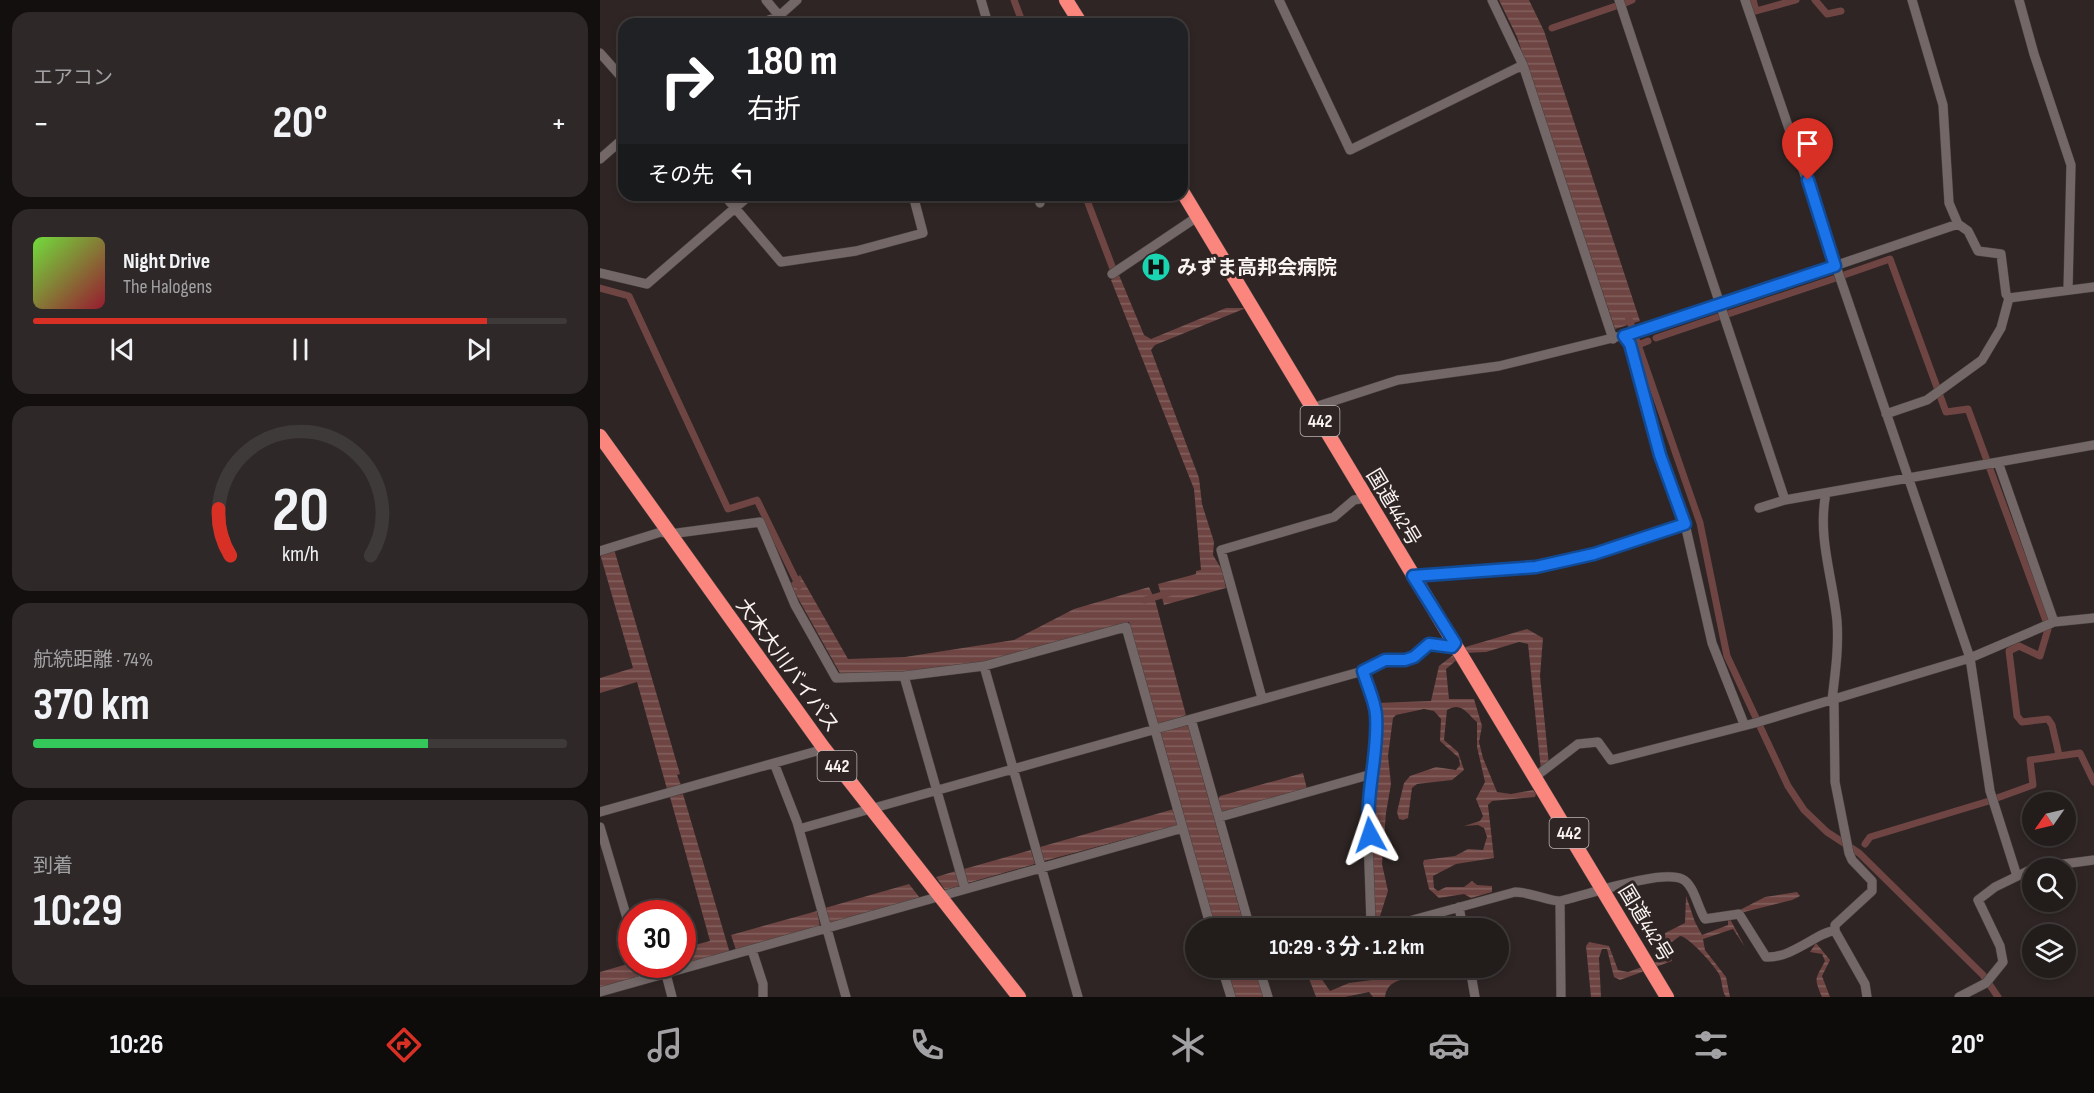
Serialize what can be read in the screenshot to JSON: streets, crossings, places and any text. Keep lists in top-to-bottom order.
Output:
{
  "streets": {
    "highway": ["442", "国道442号", "大木大川バイパス"]
  },
  "places": {
    "hospital": ["みずま高邦会病院"]
  },
  "north": "bottom left",
  "page": {
    "tile": [
      "エアコン",
      ["航続距離 · 74%", "370 km"],
      ["到着", "10:29"]
    ],
    "turn": ["180 m", "右折"],
    "heat": ["−", "20°", "+"],
    "then": "その先",
    "song": ["Night Drive", "The Halogens"],
    "limit": "30",
    "trip": "10:29 · 3 分 · 1.2 km",
    "tabs": ["10:26", "20°"],
    "gauge": ["20", "km/h"]
  }
}
